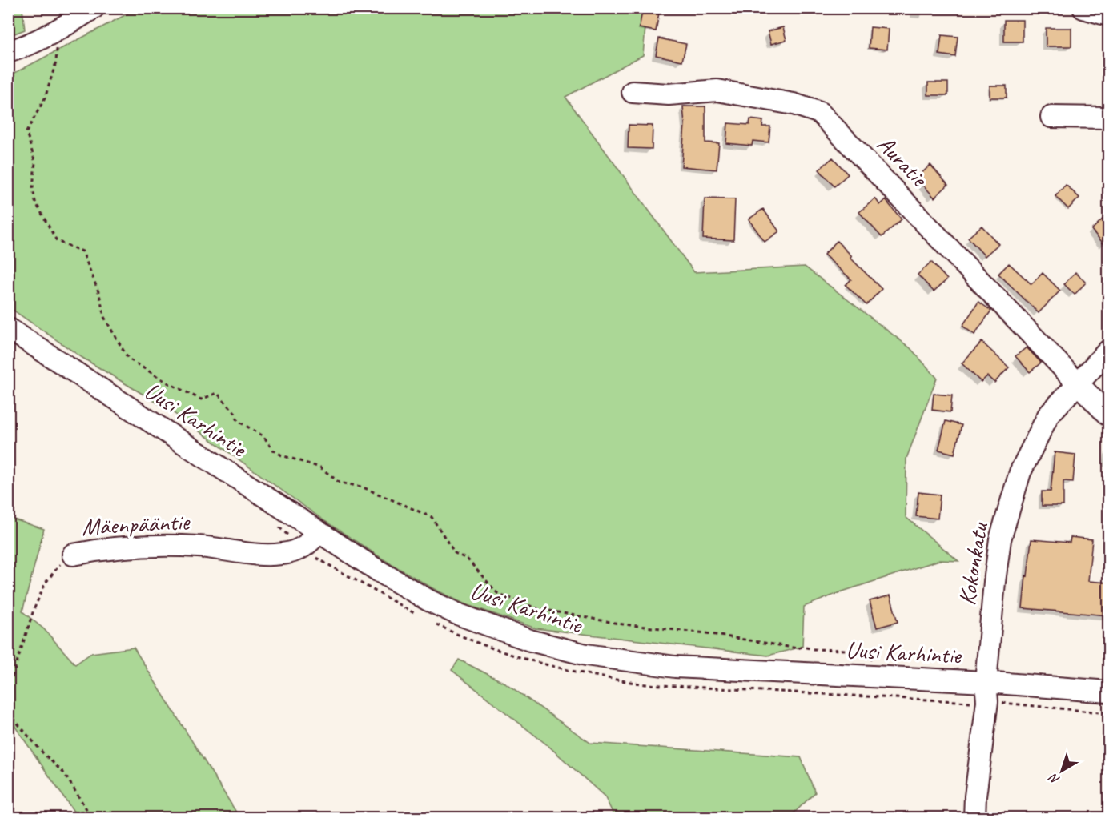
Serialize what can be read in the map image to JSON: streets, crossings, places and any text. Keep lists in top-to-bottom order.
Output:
{
  "streets": {
    "street": [
      "Auratie",
      "Uusi Karhintie",
      "Mäenpääntie",
      "Kokonkatu"
    ]
  },
  "crossings": [
    ["Auratie", "Kokonkatu"],
    ["Uusi Karhintie", "Mäenpääntie"],
    ["Uusi Karhintie", "Kokonkatu"]
  ],
  "north": "bottom left"
}
